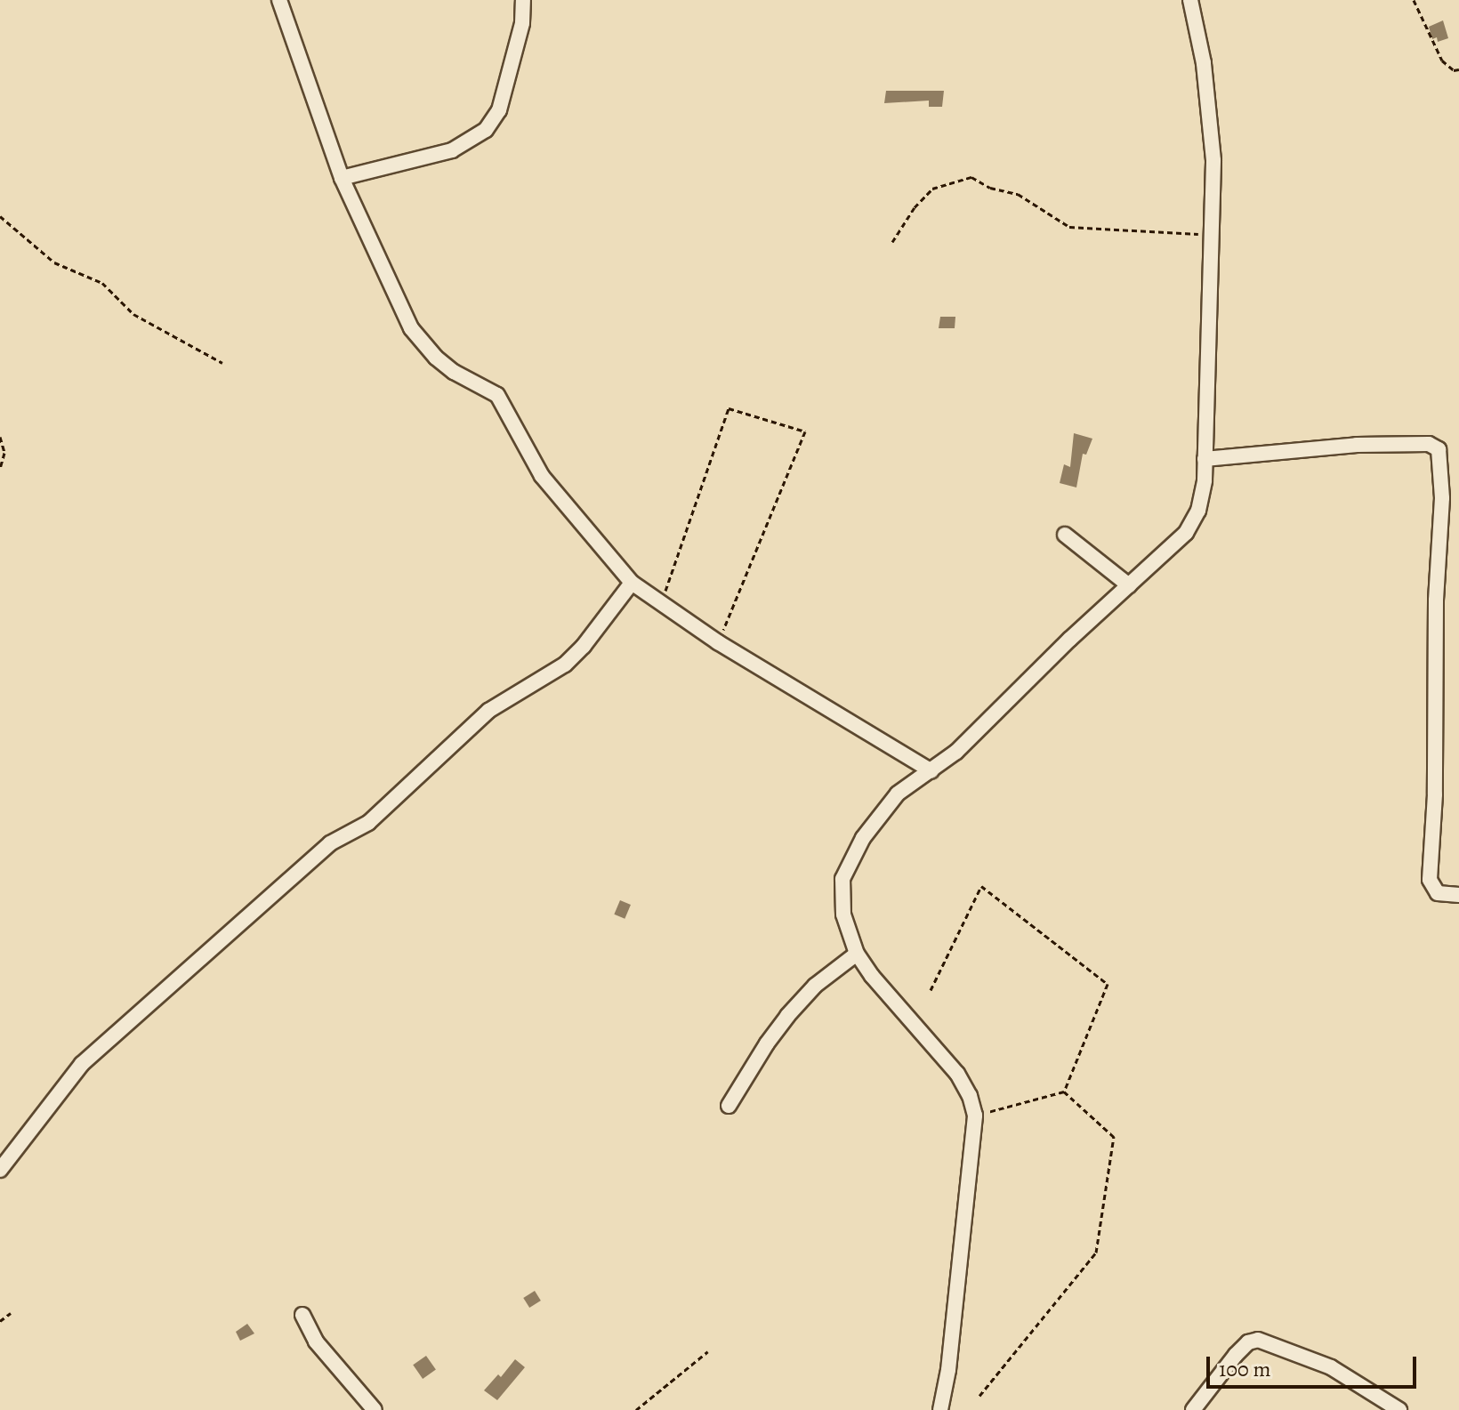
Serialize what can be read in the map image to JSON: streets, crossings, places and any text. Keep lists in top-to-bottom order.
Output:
{
  "scale_bar": "100 m"
}
